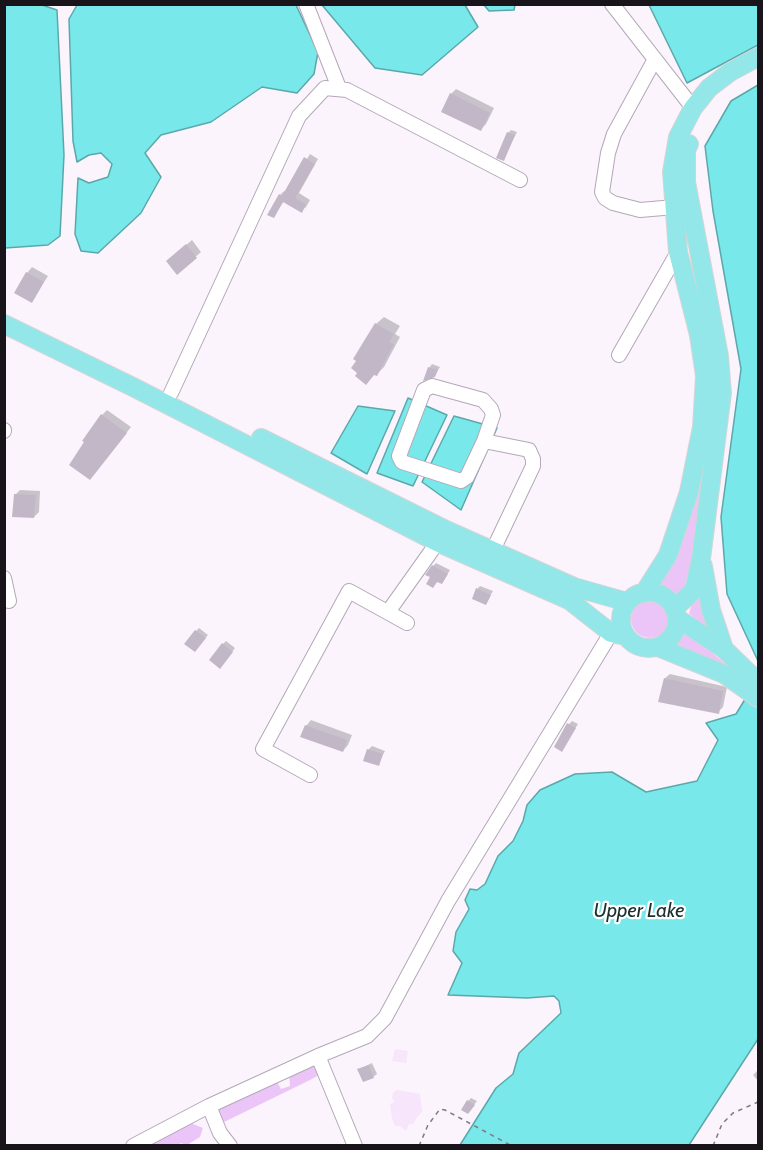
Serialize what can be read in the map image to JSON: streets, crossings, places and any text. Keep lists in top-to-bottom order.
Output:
{
  "water": ["Upper Lake"]
}
